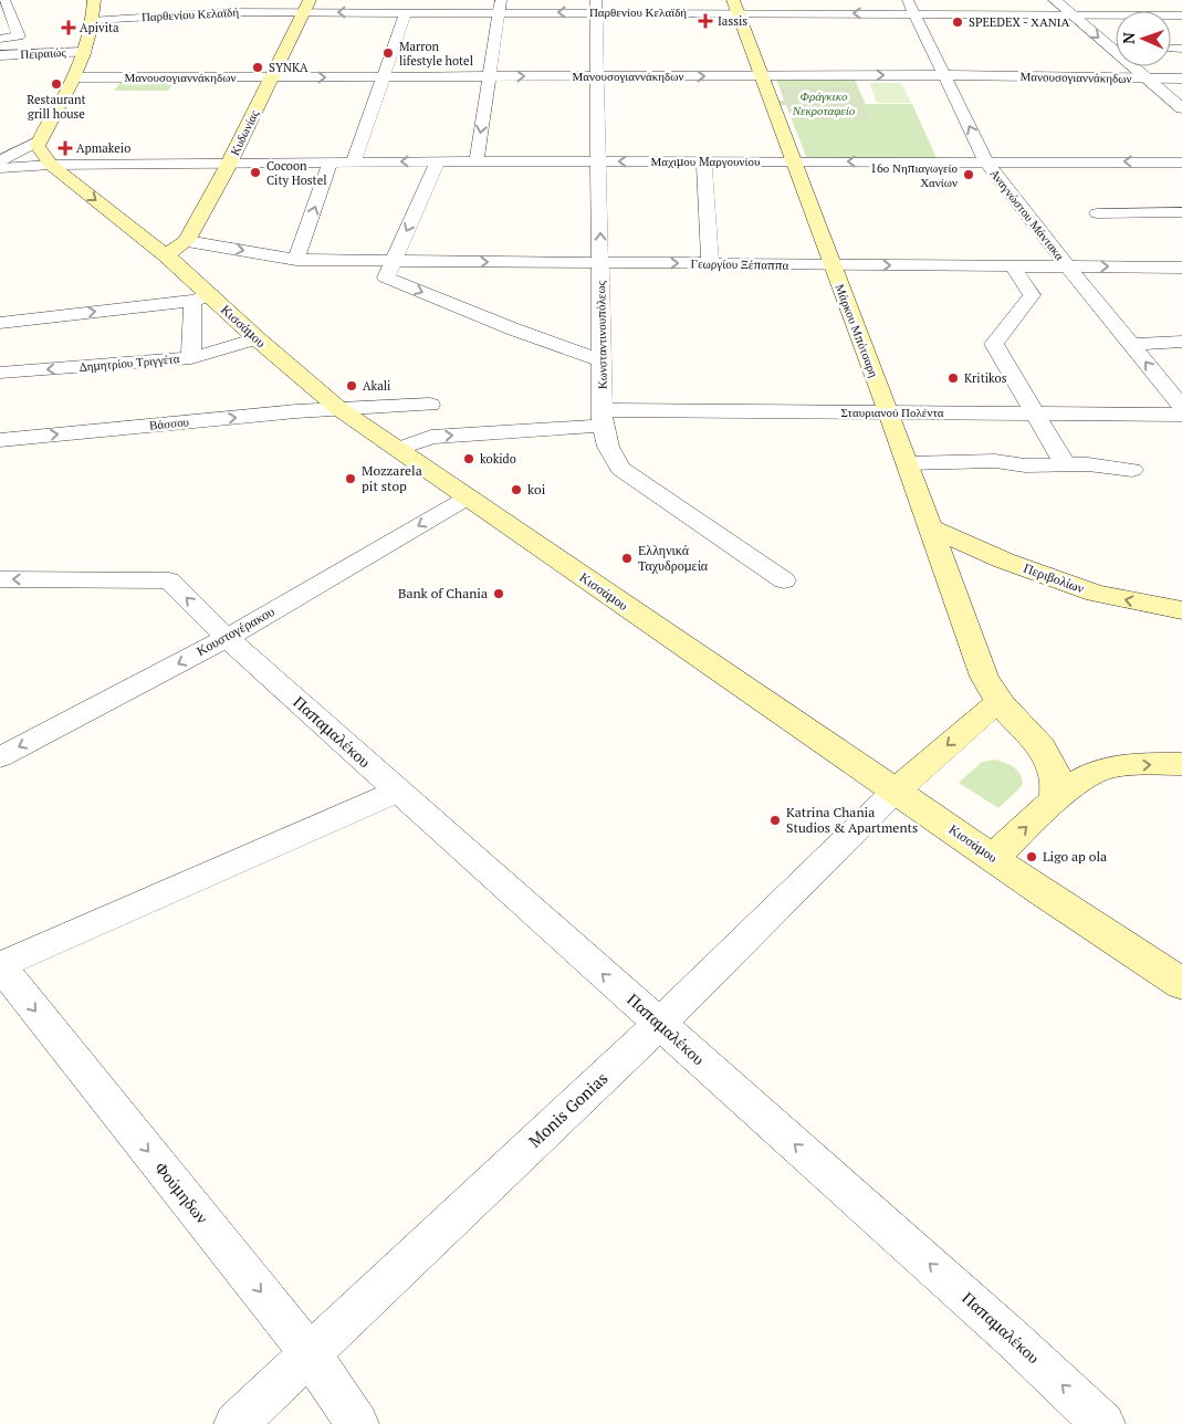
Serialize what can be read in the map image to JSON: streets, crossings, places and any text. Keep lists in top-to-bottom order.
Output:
{
  "streets": {
    "main road": [
      "Κυδωνίας",
      "Κισσάμου",
      "Μάρκου Μπότσαρη",
      "Περιβολίων"
    ],
    "street": [
      "Παρθενίου Κελαϊδή",
      "Πειραιώς",
      "Μανουσογιαννάκηδων",
      "Μαχιμου Mαργουνίου",
      "Αναγνώστου Μάντακα",
      "Γεωργίου Ξέπαππα",
      "Κωνσταντινουπόλεως",
      "Δημητρίου Τριγγέτα",
      "Σταυριανού Πολέντα",
      "Βάσσου",
      "Κουστογέρακου",
      "Παπαμαλέκου",
      "Monis Gonias",
      "Φούμηδων"
    ]
  },
  "crossings": [
    ["Παρθενίου Κελαϊδή", "Κυδωνίας"],
    ["Παρθενίου Κελαϊδή", "Αναγνώστου Μάντακα"],
    ["Παρθενίου Κελαϊδή", "Μάρκου Μπότσαρη"],
    ["Παρθενίου Κελαϊδή", "Κωνσταντινουπόλεως"],
    ["Μανουσογιαννάκηδων", "Κυδωνίας"],
    ["Μανουσογιαννάκηδων", "Αναγνώστου Μάντακα"],
    ["Μανουσογιαννάκηδων", "Μάρκου Μπότσαρη"],
    ["Μανουσογιαννάκηδων", "Κωνσταντινουπόλεως"],
    ["Κυδωνίας", "Μαχιμου Mαργουνίου"],
    ["Κυδωνίας", "Γεωργίου Ξέπαππα"],
    ["Κυδωνίας", "Κισσάμου"],
    ["Μαχιμου Mαργουνίου", "Αναγνώστου Μάντακα"],
    ["Μαχιμου Mαργουνίου", "Κισσάμου"],
    ["Μαχιμου Mαργουνίου", "Μάρκου Μπότσαρη"],
    ["Μαχιμου Mαργουνίου", "Κωνσταντινουπόλεως"],
    ["Αναγνώστου Μάντακα", "Γεωργίου Ξέπαππα"],
    ["Γεωργίου Ξέπαππα", "Μάρκου Μπότσαρη"],
    ["Γεωργίου Ξέπαππα", "Κωνσταντινουπόλεως"],
    ["Κισσάμου", "Δημητρίου Τριγγέτα"],
    ["Κισσάμου", "Σταυριανού Πολέντα"],
    ["Κισσάμου", "Βάσσου"],
    ["Κισσάμου", "Κουστογέρακου"],
    ["Κισσάμου", "Monis Gonias"],
    ["Μάρκου Μπότσαρη", "Σταυριανού Πολέντα"],
    ["Μάρκου Μπότσαρη", "Περιβολίων"],
    ["Κωνσταντινουπόλεως", "Σταυριανού Πολέντα"],
    ["Κουστογέρακου", "Παπαμαλέκου"],
    ["Παπαμαλέκου", "Monis Gonias"],
    ["Monis Gonias", "Φούμηδων"]
  ],
  "one_way": [
    "Μανουσογιαννάκηδων",
    "Μαχιμου Mαργουνίου",
    "Περιβολίων",
    "Παπαμαλέκου",
    "Φούμηδων"
  ],
  "parks": ["Φράγκικο Νεκροταφείο"],
  "places": {
    "health": ["Iassis", "Apivita", "Apmakeio"],
    "other": [
      "SPEEDEX - ΧΑΝΙΑ",
      "Marron lifestyle hotel",
      "SYNKA",
      "Restaurant grill house",
      "Cocoon City Hostel",
      "16ο Νηπιαγωγείο Χανίων",
      "Kritikos",
      "Akali",
      "kokido",
      "Mozzarela pit stop",
      "koi",
      "Ελληνικά Ταχυδρομεία",
      "Bank of Chania",
      "Katrina Chania Studios & Apartments",
      "Ligo ap ola"
    ]
  },
  "north": "left"
}
